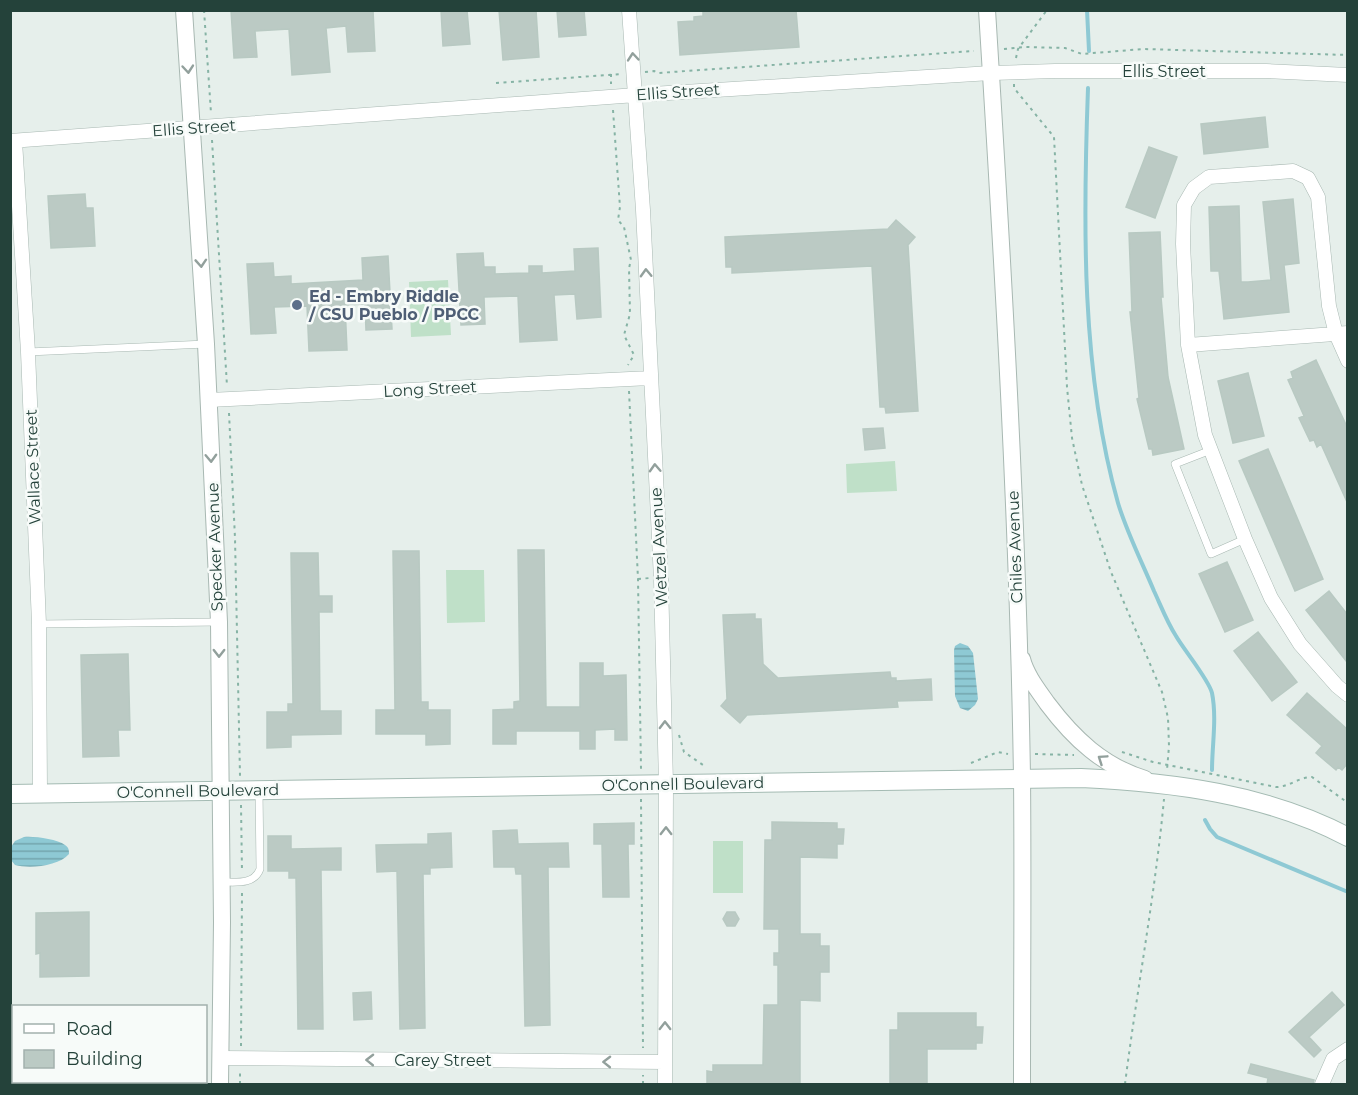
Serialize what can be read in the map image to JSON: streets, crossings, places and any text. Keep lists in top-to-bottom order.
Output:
{
  "streets": {
    "main road": ["O'Connell Boulevard"],
    "street": [
      "Ellis Street",
      "Long Street",
      "Wallace Street",
      "Specker Avenue",
      "Wetzel Avenue",
      "Chiles Avenue",
      "Carey Street"
    ]
  },
  "crossings": [
    ["Ellis Street", "Wallace Street"],
    ["Ellis Street", "Specker Avenue"],
    ["Ellis Street", "Wetzel Avenue"],
    ["Ellis Street", "Chiles Avenue"],
    ["Long Street", "Specker Avenue"],
    ["Long Street", "Wetzel Avenue"],
    ["Wallace Street", "O'Connell Boulevard"],
    ["Specker Avenue", "O'Connell Boulevard"],
    ["Specker Avenue", "Carey Street"],
    ["Wetzel Avenue", "O'Connell Boulevard"],
    ["Wetzel Avenue", "Carey Street"],
    ["Chiles Avenue", "O'Connell Boulevard"]
  ],
  "one_way": ["Specker Avenue", "Wetzel Avenue", "Carey Street"],
  "places": ["Ed - Embry Riddle / CSU Pueblo / PPCC"],
  "legend": ["Road", "Building"]
}
